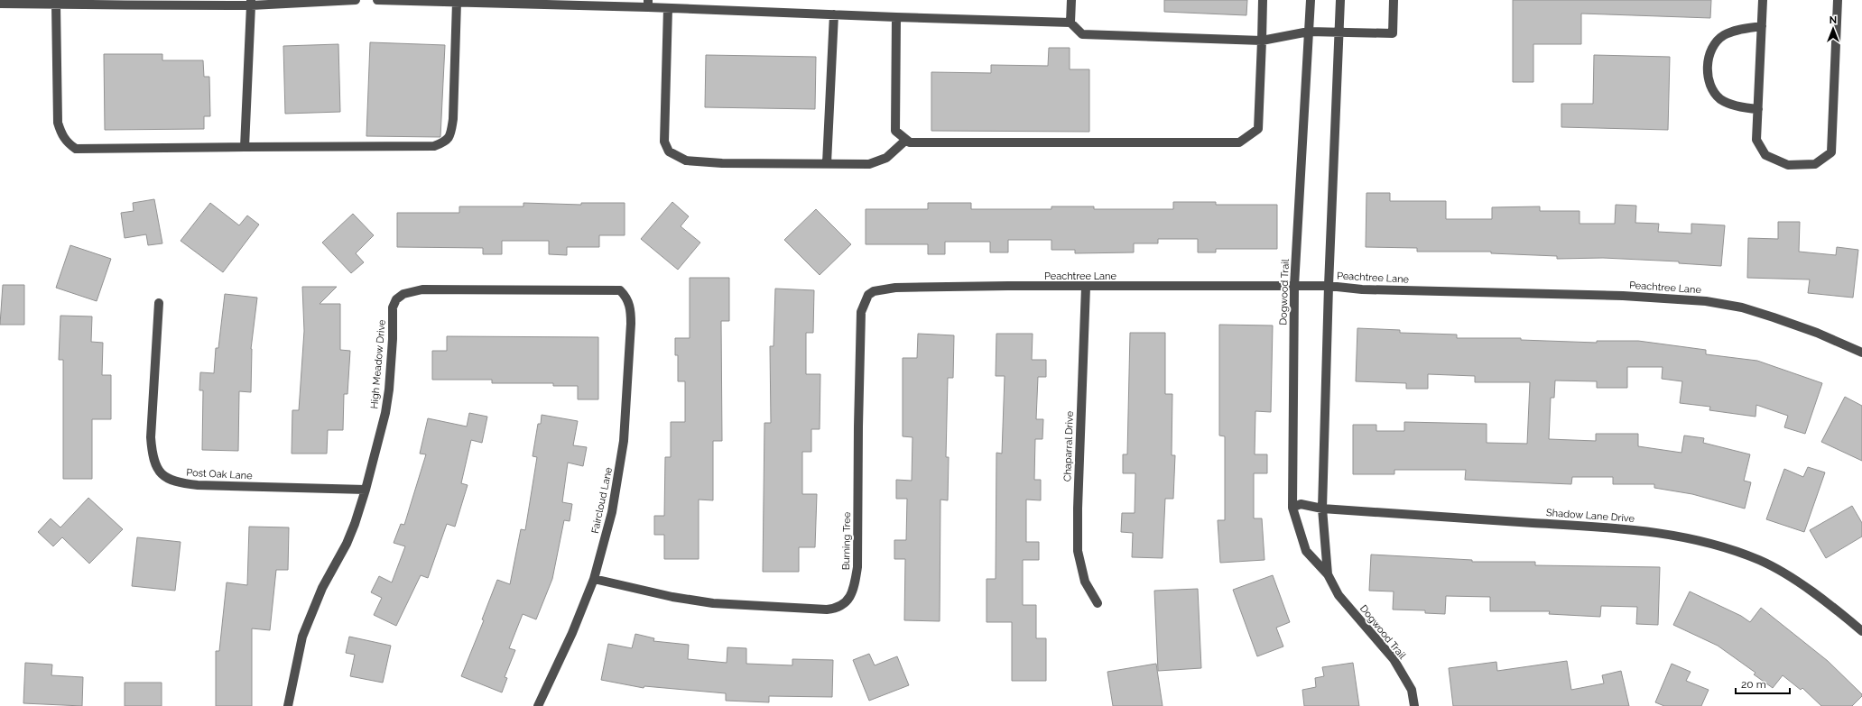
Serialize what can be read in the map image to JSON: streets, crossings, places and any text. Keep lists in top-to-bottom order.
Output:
{
  "streets": {
    "street": [
      "Peachtree Lane",
      "Dogwood Trail",
      "High Meadow Drive",
      "Chaparral Drive",
      "Post Oak Lane",
      "Faircloud Lane",
      "Shadow Lane Drive",
      "Burning Tree"
    ]
  },
  "crossings": [
    ["Peachtree Lane", "Dogwood Trail"],
    ["Peachtree Lane", "Chaparral Drive"],
    ["Peachtree Lane", "Burning Tree"],
    ["Dogwood Trail", "Shadow Lane Drive"],
    ["High Meadow Drive", "Post Oak Lane"],
    ["High Meadow Drive", "Faircloud Lane"],
    ["Faircloud Lane", "Burning Tree"]
  ],
  "scale_bar": "20 m",
  "north": "top"
}
